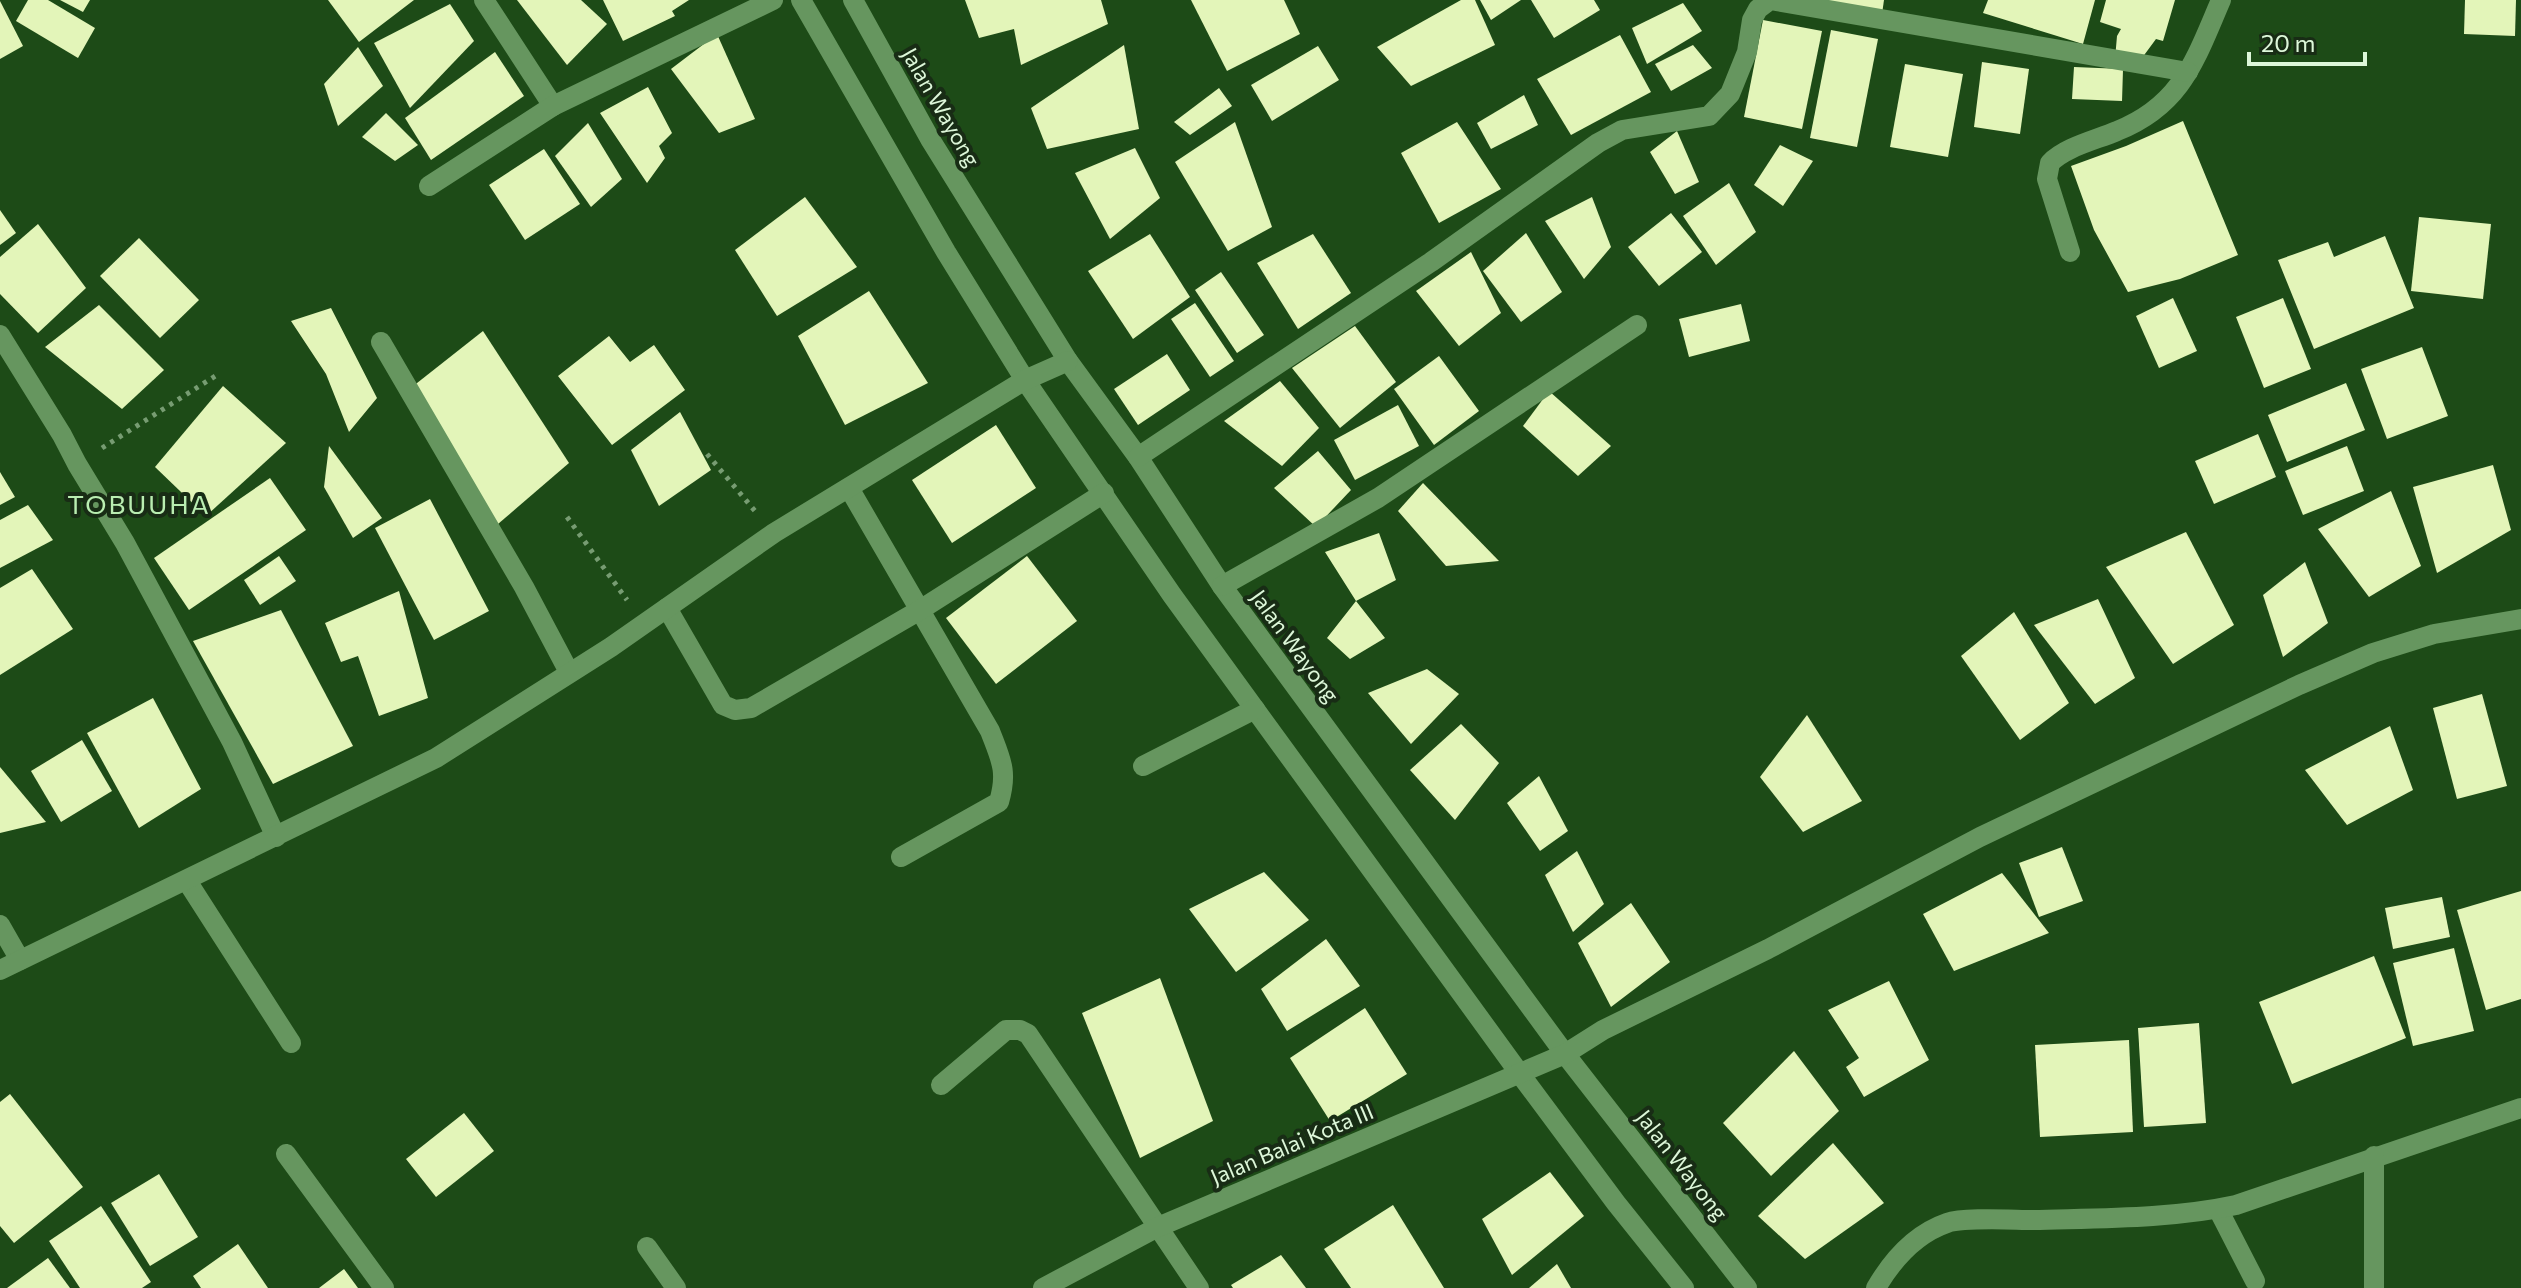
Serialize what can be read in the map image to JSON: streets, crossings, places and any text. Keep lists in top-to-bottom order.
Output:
{
  "streets": {
    "street": ["Jalan Wayong", "Jalan Balai Kota III"]
  },
  "crossings": [
    ["Jalan Wayong", "Jalan Balai Kota III"]
  ],
  "districts": ["TOBUUHA"],
  "scale_bar": "20 m"
}
